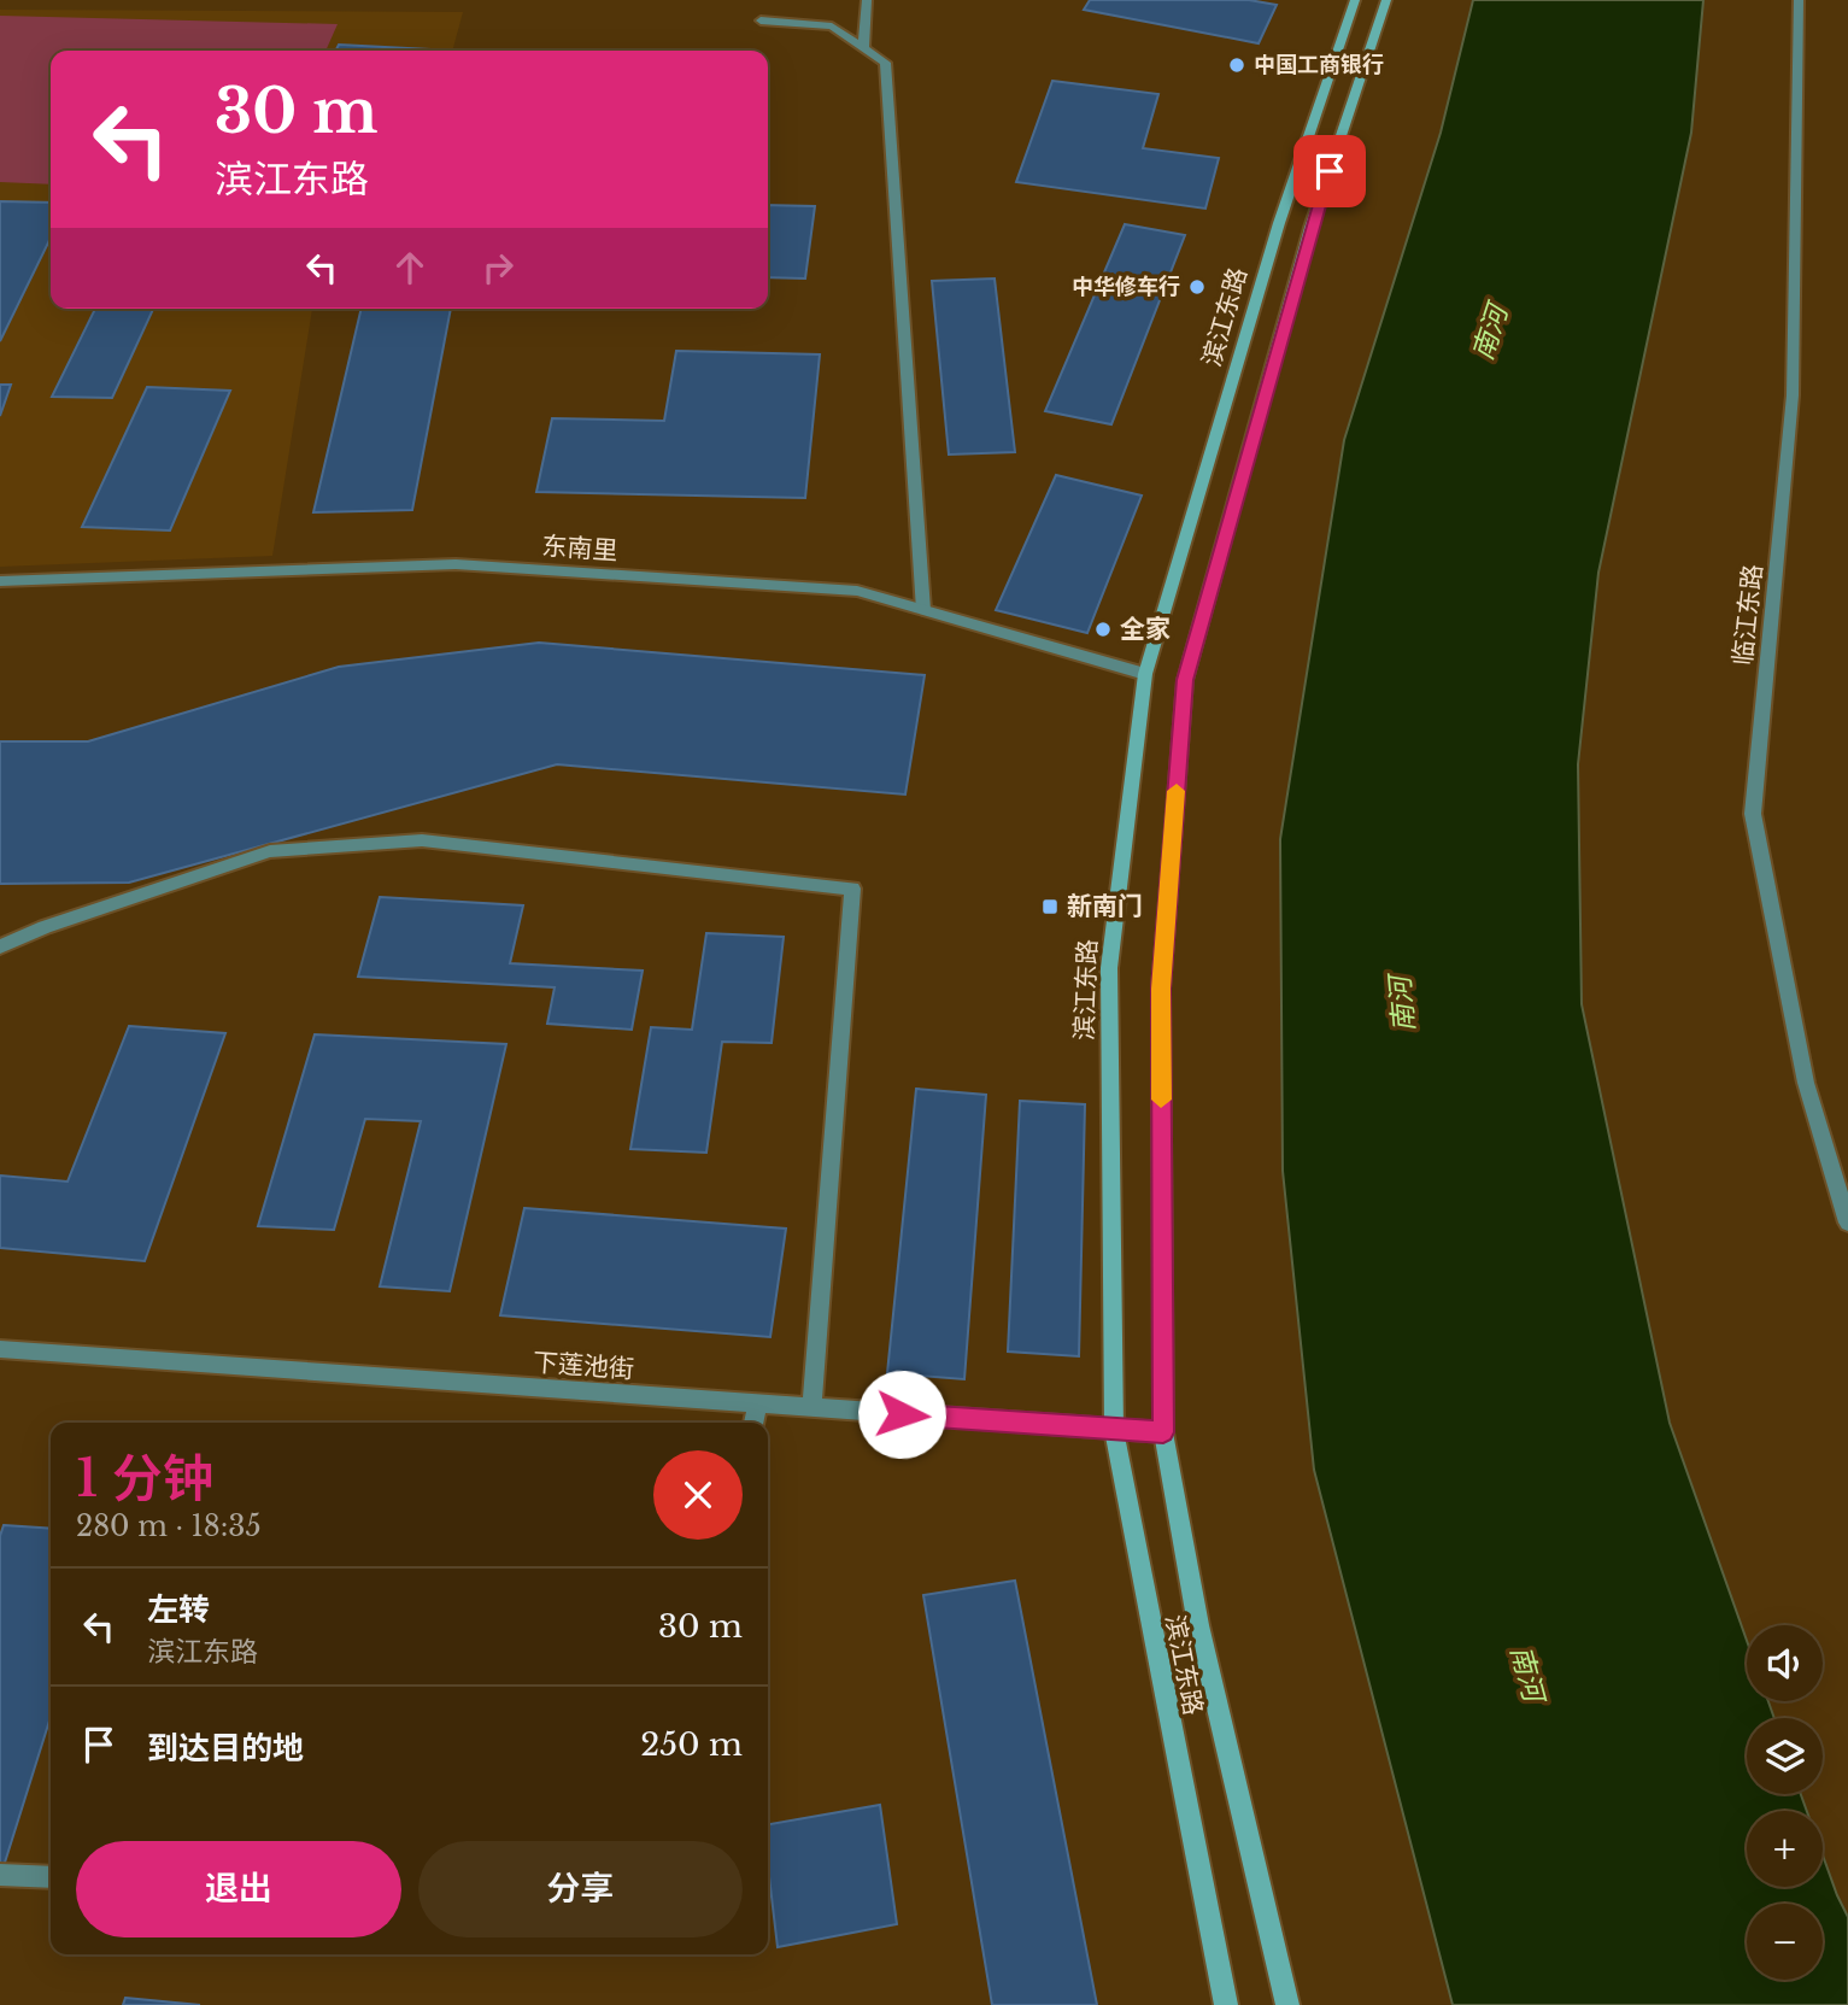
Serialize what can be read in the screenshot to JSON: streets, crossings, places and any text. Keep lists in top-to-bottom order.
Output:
{
  "streets": {
    "main road": ["滨江东路"],
    "street": ["东南里", "临江东路", "下莲池街"]
  },
  "crossings": [
    ["滨江东路", "东南里"],
    ["滨江东路", "下莲池街"]
  ],
  "water": ["南河"],
  "places": {
    "other": ["中国工商银行", "中华修车行", "全家"],
    "transit": ["新南门"]
  },
  "page": {
    "turn": ["30 m", "滨江东路"],
    "heading": ["1 分钟", "280 m · 18:35"],
    "list": [
      {
        "name": "左转",
        "note": "滨江东路",
        "value": "30 m"
      },
      {
        "name": "到达目的地",
        "value": "250 m"
      }
    ],
    "map_buttons": ["+", "−"],
    "buttons": ["退出", "分享"]
  }
}
